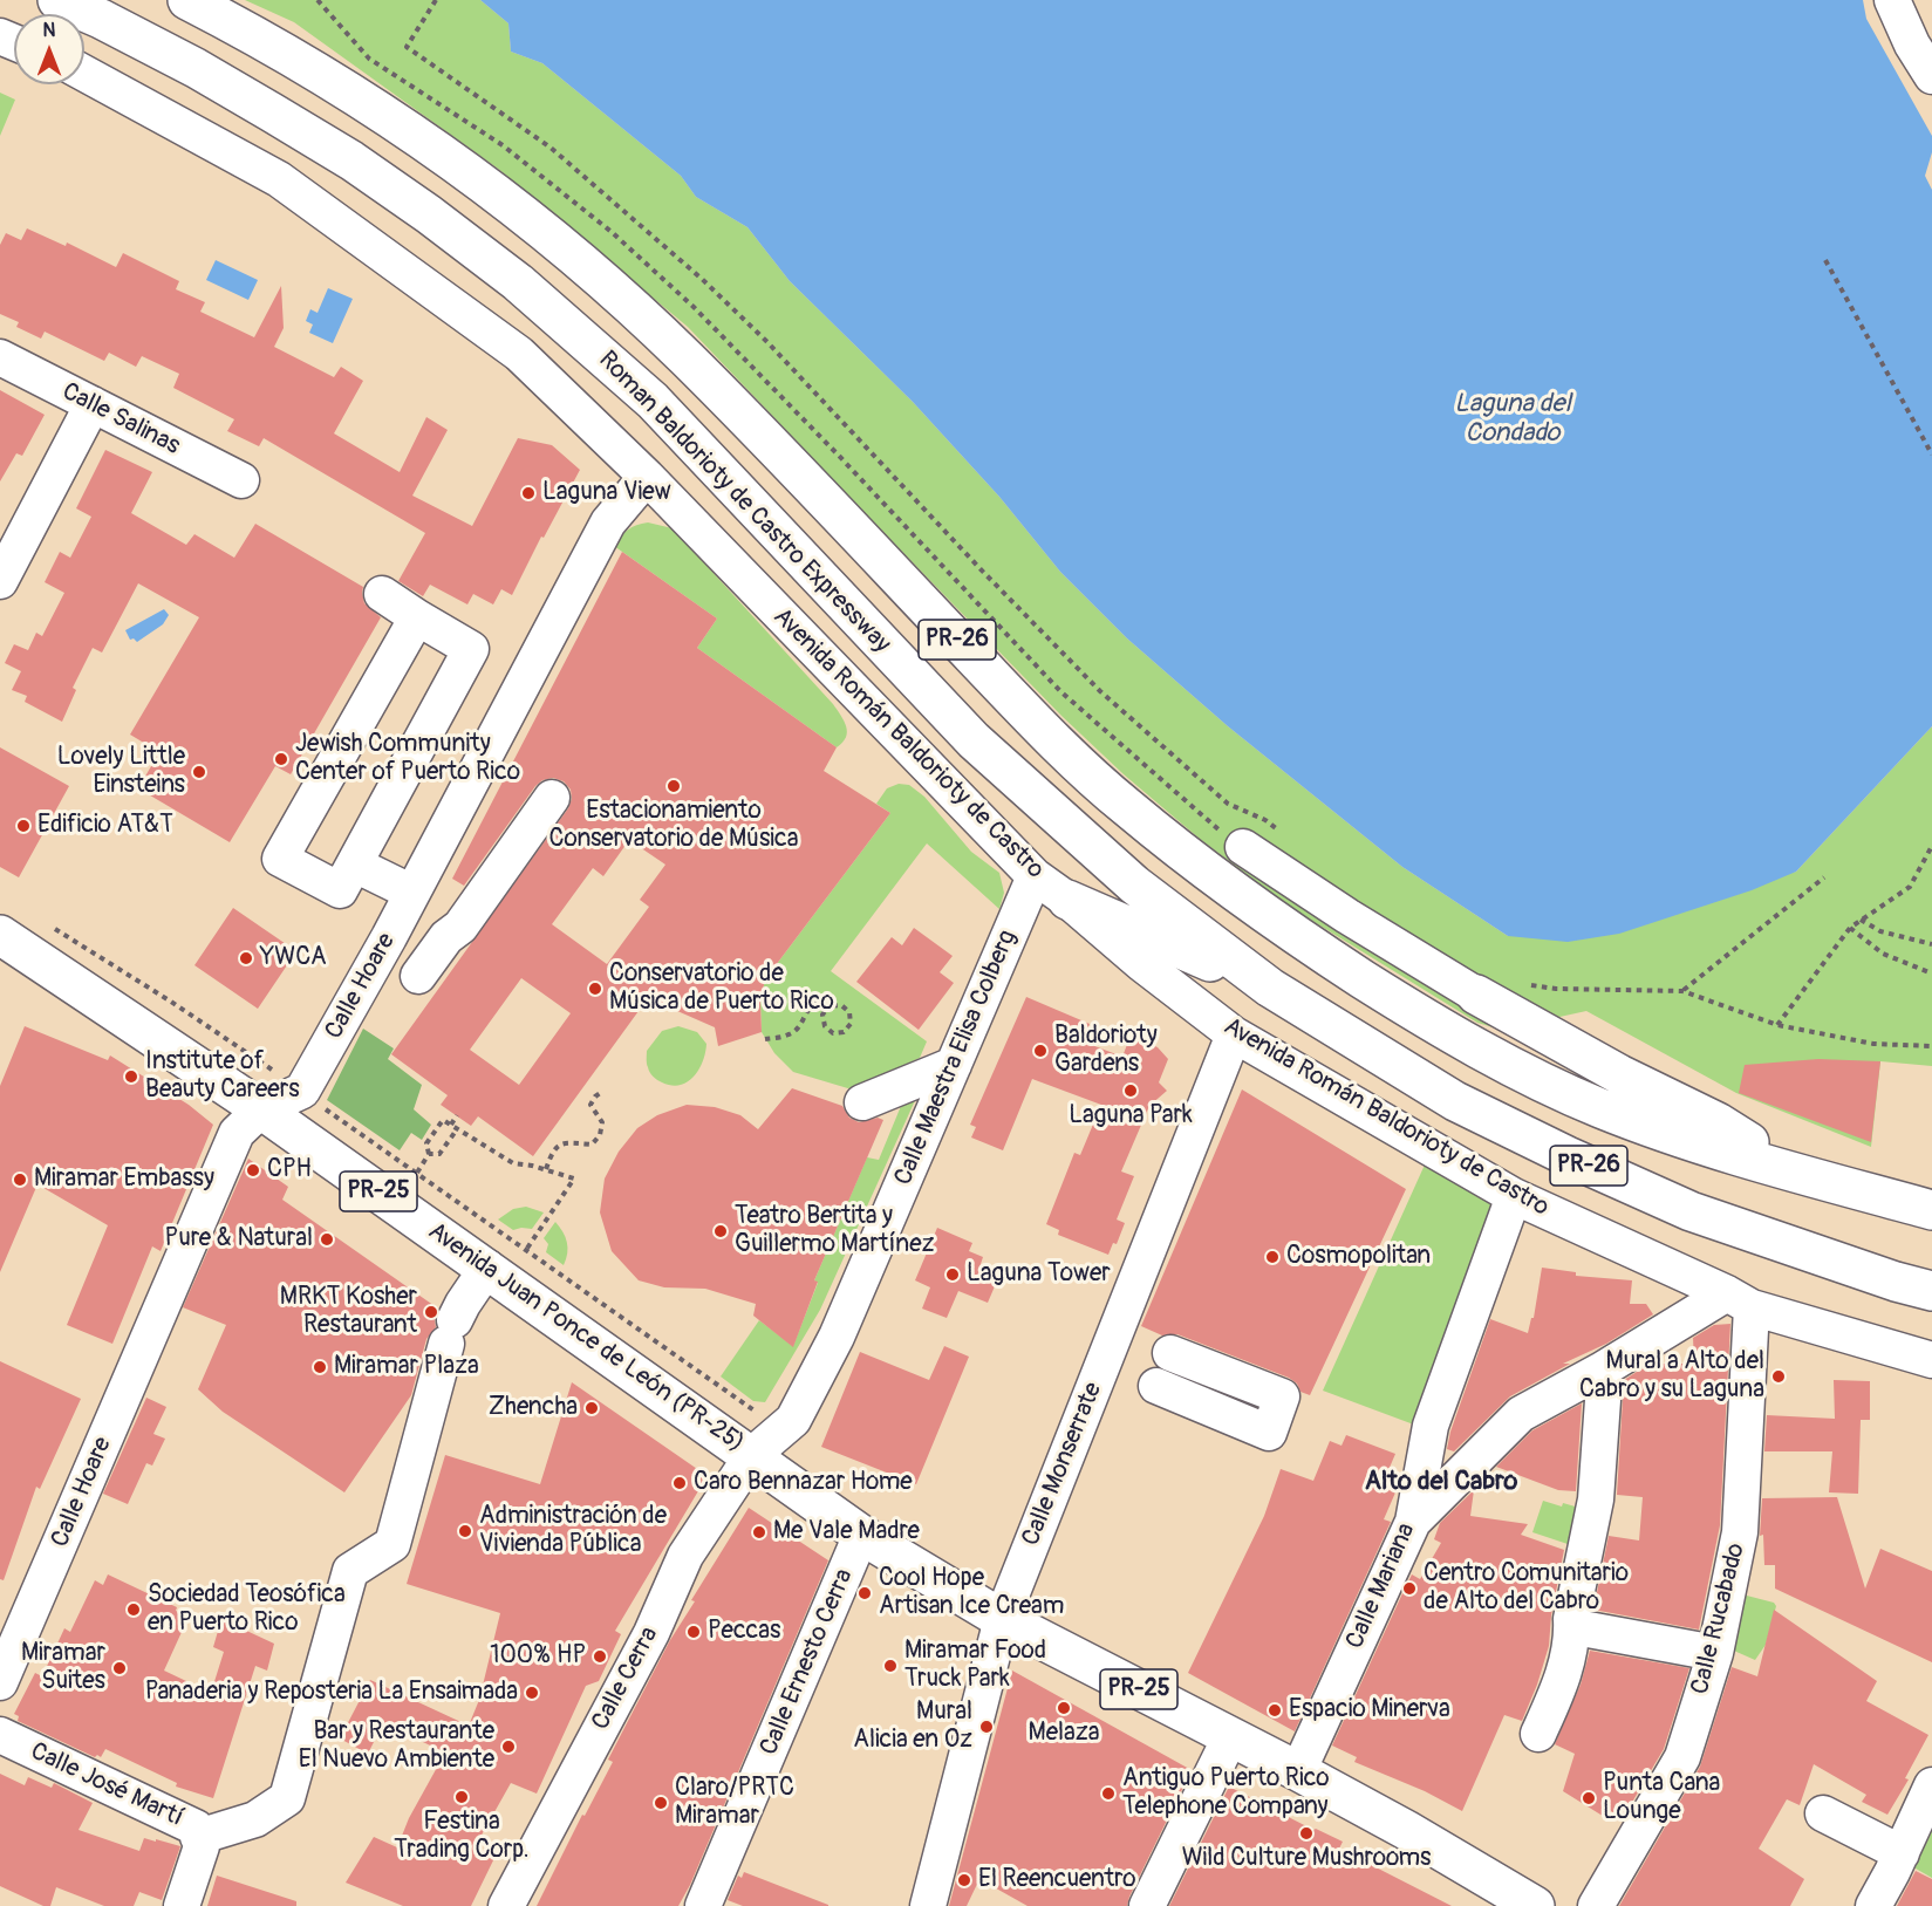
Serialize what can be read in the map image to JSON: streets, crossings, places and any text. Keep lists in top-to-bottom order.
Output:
{
  "streets": {
    "main road": [
      "Roman Baldorioty de Castro Expressway",
      "PR-26",
      "PR-25",
      "Avenida Juan Ponce de León (PR-25)"
    ],
    "street": [
      "Calle Salinas",
      "Avenida Román Baldorioty de Castro",
      "Calle Hoare",
      "Calle Maestra Elisa Colberg",
      "Calle Monserrate",
      "Calle Mariana",
      "Calle Rucabado",
      "Calle Ernesto Cerra",
      "Calle Cerra",
      "Calle José Martí"
    ]
  },
  "crossings": [
    ["Avenida Román Baldorioty de Castro", "Calle Hoare"],
    ["Avenida Román Baldorioty de Castro", "Calle Maestra Elisa Colberg"],
    ["Avenida Román Baldorioty de Castro", "Calle Monserrate"],
    ["Avenida Román Baldorioty de Castro", "Calle Mariana"],
    ["Avenida Román Baldorioty de Castro", "Calle Rucabado"],
    ["Calle Hoare", "Avenida Juan Ponce de León (PR-25)"],
    ["Calle Maestra Elisa Colberg", "PR-25"],
    ["Calle Maestra Elisa Colberg", "Avenida Juan Ponce de León (PR-25)"],
    ["Calle Maestra Elisa Colberg", "Calle Cerra"],
    ["PR-25", "Avenida Juan Ponce de León (PR-25)"],
    ["PR-25", "Calle Monserrate"],
    ["PR-25", "Calle Mariana"],
    ["PR-25", "Calle Ernesto Cerra"],
    ["PR-25", "Calle Cerra"],
    ["Avenida Juan Ponce de León (PR-25)", "Calle Cerra"]
  ],
  "districts": ["Alto del Cabro"],
  "water": ["Laguna del Condado"],
  "places": [
    "Laguna View",
    "Jewish Community Center of Puerto Rico",
    "Lovely Little Einsteins",
    "Estacionamiento Conservatorio de Música",
    "Edificio AT&T",
    "YWCA",
    "Conservatorio de Música de Puerto Rico",
    "Baldorioty Gardens",
    "Institute of Beauty Careers",
    "Laguna Park",
    "CPH",
    "Miramar Embassy",
    "Teatro Bertita y Guillermo Martínez",
    "Pure & Natural",
    "Cosmopolitan",
    "Laguna Tower",
    "MRKT Kosher Restaurant",
    "Miramar Plaza",
    "Mural a Alto del Cabro y su Laguna",
    "Zhencha",
    "Caro Bennazar Home",
    "Administración de Vivienda Pública",
    "Me Vale Madre",
    "Centro Comunitario de Alto del Cabro",
    "Cool Hope Artisan Ice Cream",
    "Sociedad Teosófica en Puerto Rico",
    "Peccas",
    "100% HP",
    "Miramar Food Truck Park",
    "Miramar Suites",
    "Panaderia y Reposteria La Ensaimada",
    "Melaza",
    "Espacio Minerva",
    "Mural Alicia en Oz",
    "Bar y Restaurante El Nuevo Ambiente",
    "Antiguo Puerto Rico Telephone Company",
    "Festina Trading Corp.",
    "Punta Cana Lounge",
    "Claro/PRTC Miramar",
    "Wild Culture Mushrooms",
    "El Reencuentro"
  ],
  "north": "top"
}
